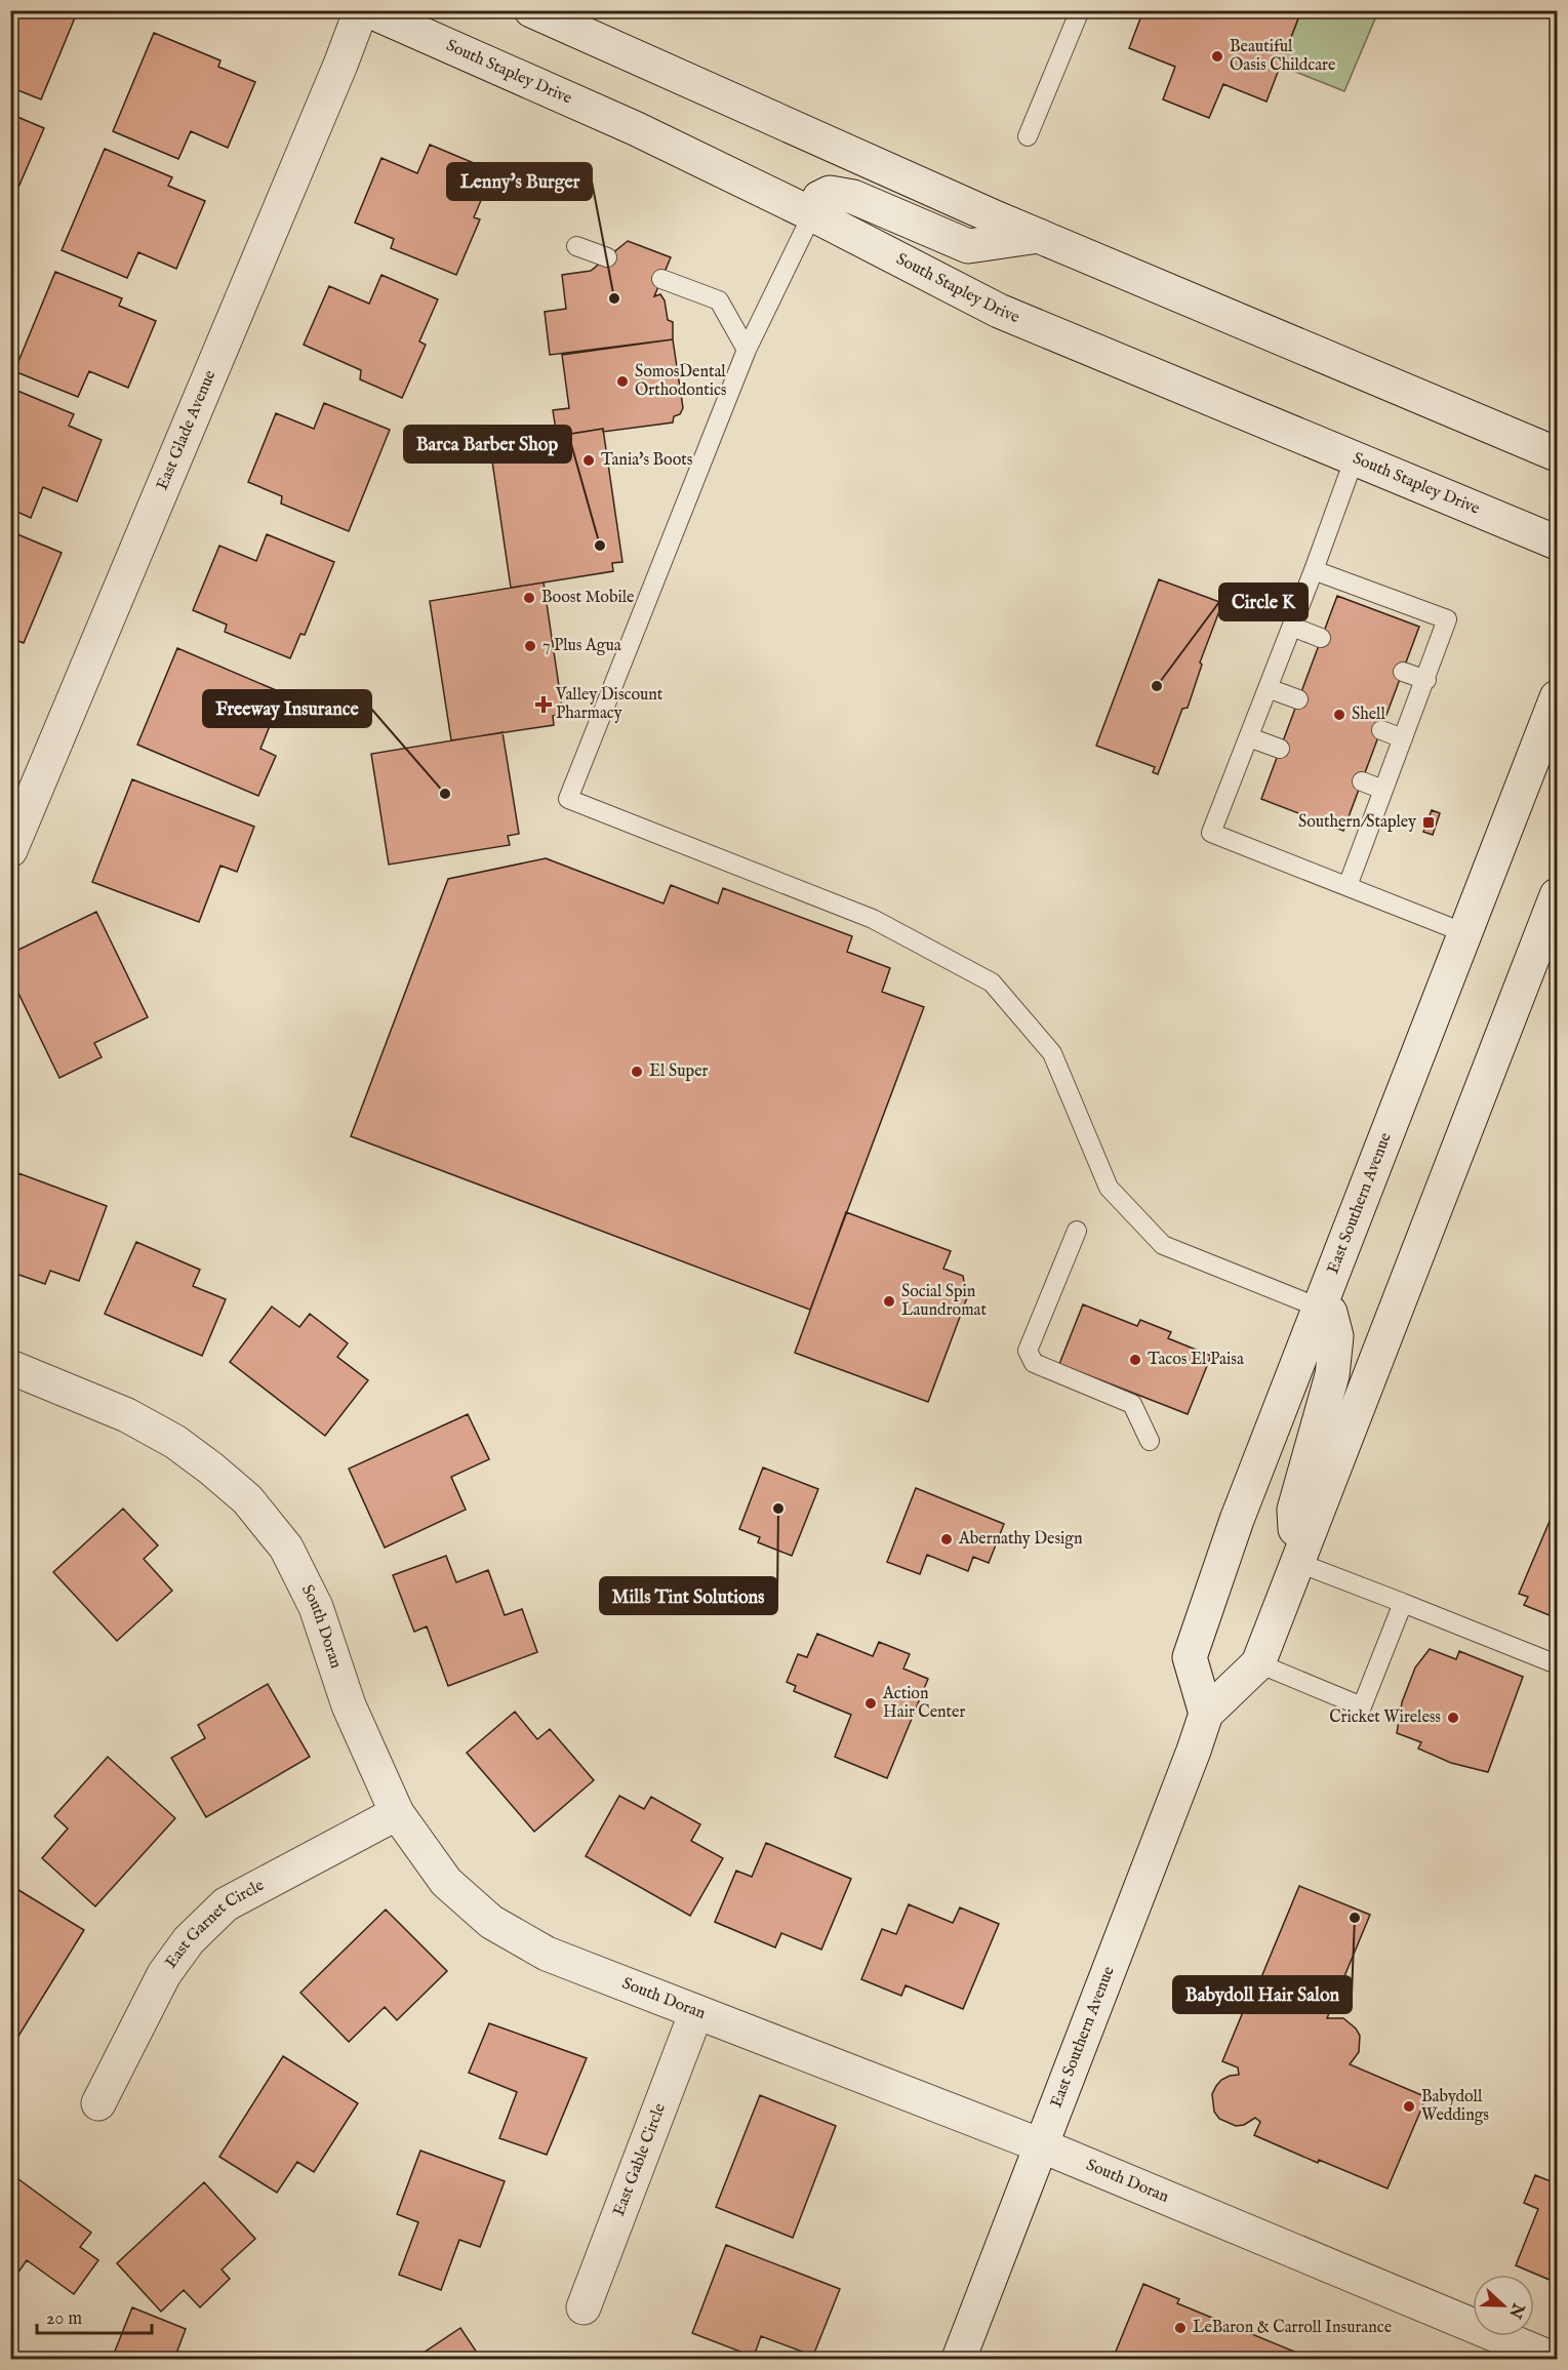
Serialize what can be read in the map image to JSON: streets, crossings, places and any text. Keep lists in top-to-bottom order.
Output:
{
  "streets": {
    "main road": [
      "South Stapley Drive",
      "East Glade Avenue",
      "East Southern Avenue",
      "South Doran",
      "East Garnet Circle",
      "East Gable Circle"
    ]
  },
  "crossings": [
    ["East Southern Avenue", "South Doran"],
    ["South Doran", "East Garnet Circle"],
    ["South Doran", "East Gable Circle"]
  ],
  "places": {
    "other": [
      "Beautiful Oasis Childcare",
      "Lenny's Burger",
      "SomosDental Orthodontics",
      "Tania's Boots",
      "Barca Barber Shop",
      "Boost Mobile",
      "7 Plus Agua",
      "Circle K",
      "Shell",
      "Freeway Insurance",
      "El Super",
      "Social Spin Laundromat",
      "Tacos El Paisa",
      "Mills Tint Solutions",
      "Abernathy Design",
      "Action Hair Center",
      "Cricket Wireless",
      "Babydoll Hair Salon",
      "Babydoll Weddings",
      "LeBaron & Carroll Insurance"
    ],
    "health": ["Valley Discount Pharmacy"],
    "transit": ["Southern/Stapley"]
  },
  "scale_bar": "20 m",
  "north": "right"
}
